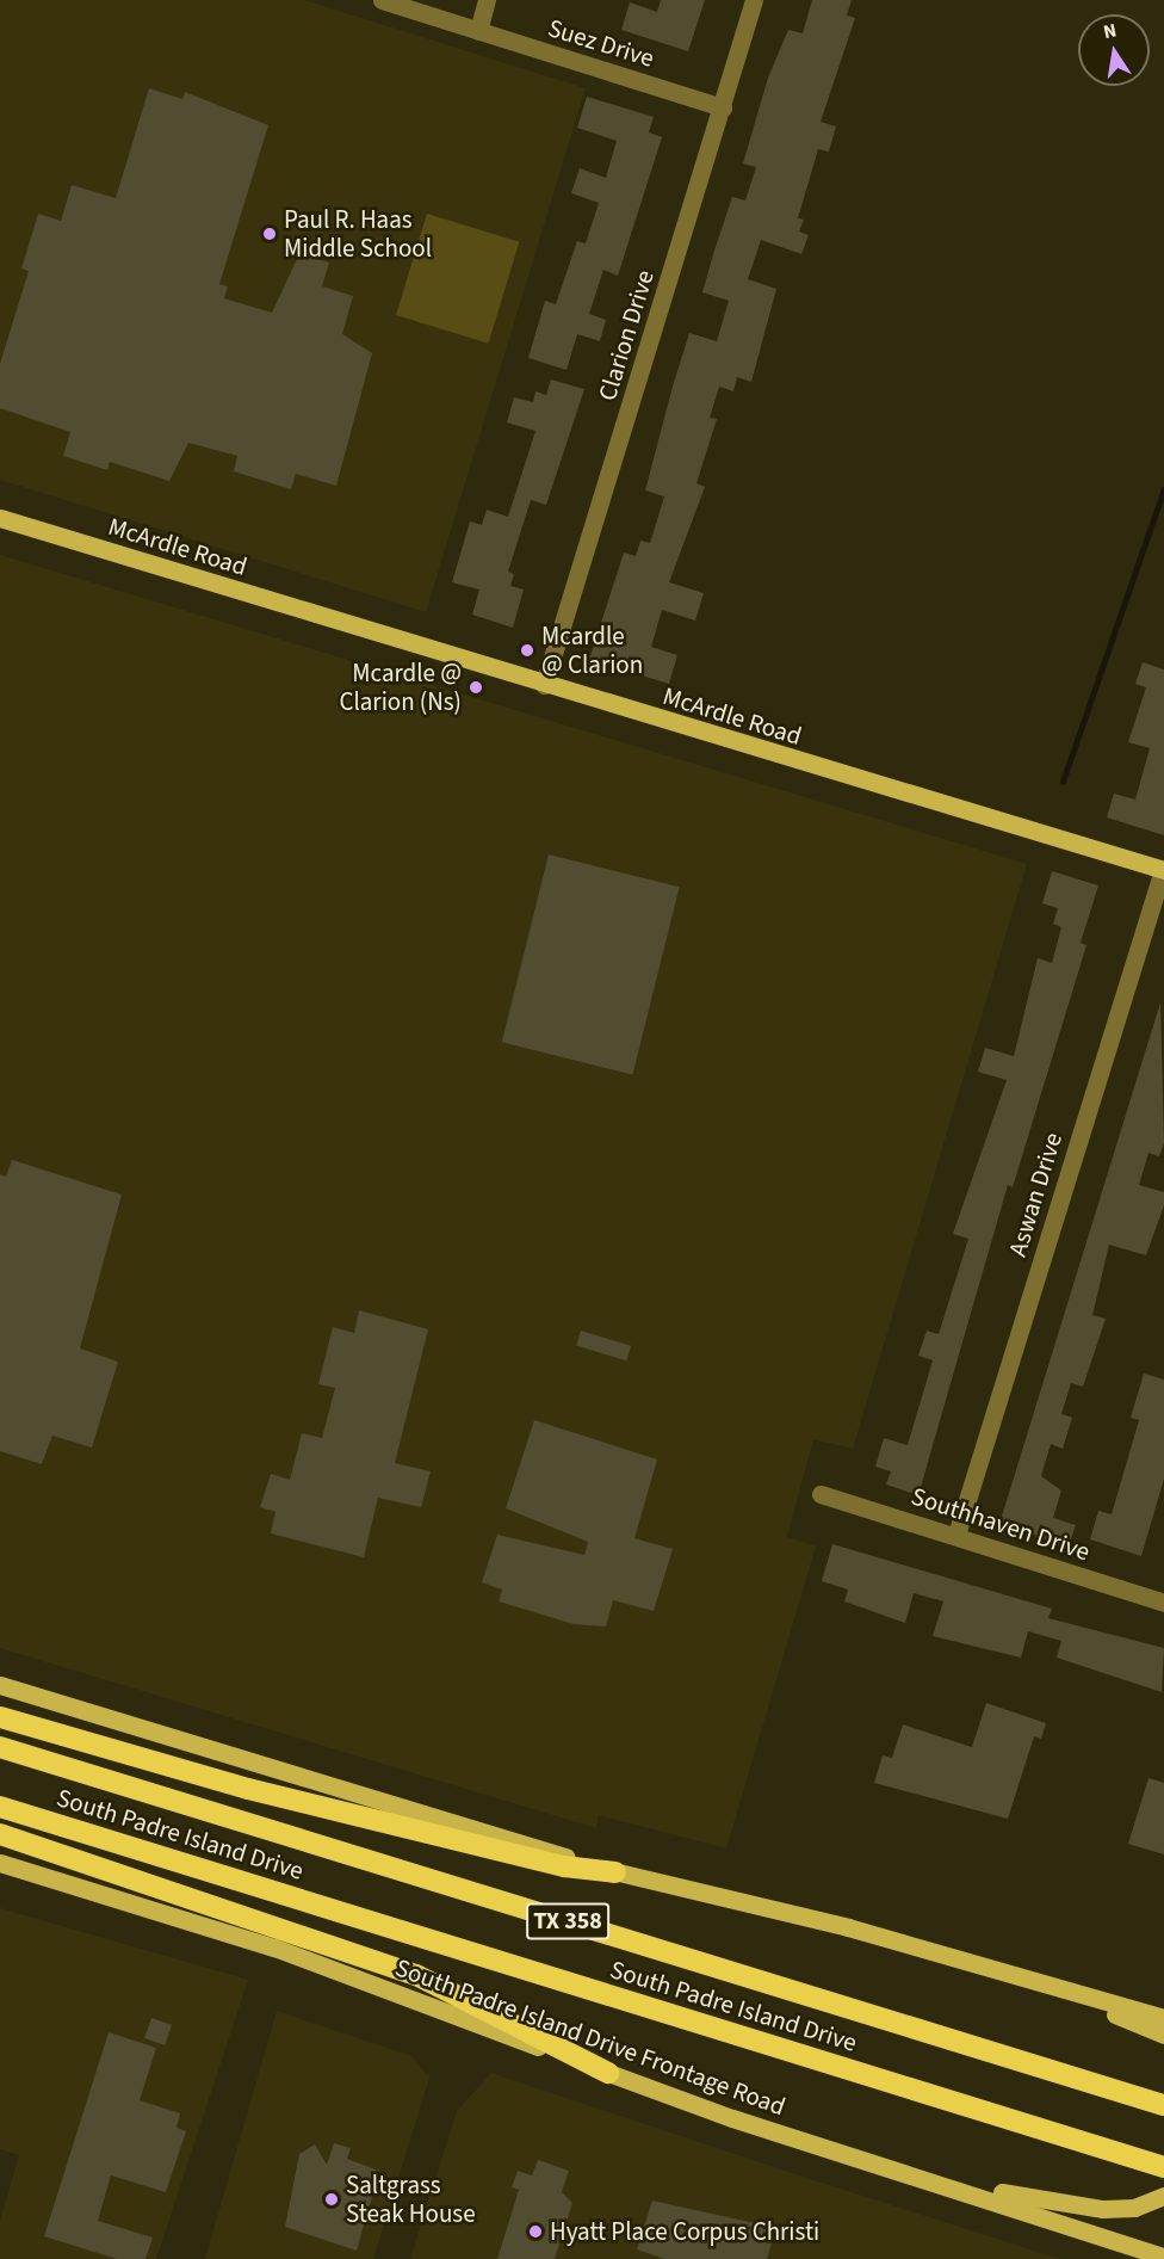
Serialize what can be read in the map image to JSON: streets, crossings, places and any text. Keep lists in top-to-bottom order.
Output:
{
  "streets": {
    "highway": ["South Padre Island Drive", "TX 358"],
    "main road": ["McArdle Road", "South Padre Island Drive Frontage Road"],
    "street": [
      "Suez Drive",
      "Clarion Drive",
      "Aswan Drive",
      "Southhaven Drive"
    ]
  },
  "crossings": [
    ["Suez Drive", "Clarion Drive"],
    ["Clarion Drive", "McArdle Road"],
    ["McArdle Road", "Aswan Drive"],
    ["Aswan Drive", "Southhaven Drive"]
  ],
  "places": [
    "Paul R. Haas Middle School",
    "Mcardle @ Clarion",
    "Mcardle @ Clarion (Ns)",
    "Saltgrass Steak House",
    "Hyatt Place Corpus Christi"
  ],
  "north": "top"
}
